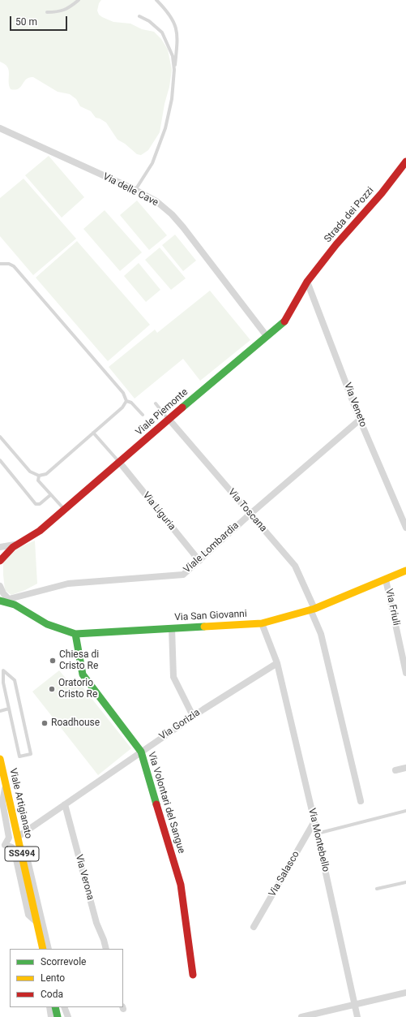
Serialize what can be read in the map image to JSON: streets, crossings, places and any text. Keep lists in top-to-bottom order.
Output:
{
  "streets": {
    "street": [
      "Via delle Cave",
      "Strada dei Pozzi",
      "Via Veneto",
      "Viale Piemonte",
      "Via Toscana",
      "Via Liguria",
      "Viale Lombardia",
      "Via Friuli",
      "Via San Giovanni",
      "Via Gorizia",
      "Via Volontari del Sangue",
      "Viale Artigianato",
      "Via Montebello",
      "SS494",
      "Via Salasco",
      "Via Verona"
    ]
  },
  "crossings": [
    ["Via delle Cave", "Viale Piemonte"],
    ["Strada dei Pozzi", "Via Veneto"],
    ["Strada dei Pozzi", "Viale Piemonte"],
    ["Via Veneto", "Viale Piemonte"],
    ["Via Veneto", "Viale Lombardia"],
    ["Viale Piemonte", "Via Toscana"],
    ["Viale Piemonte", "Via Liguria"],
    ["Via Toscana", "Viale Lombardia"],
    ["Via Toscana", "Via San Giovanni"],
    ["Via Liguria", "Viale Lombardia"],
    ["Viale Lombardia", "Via San Giovanni"],
    ["Via Friuli", "Via San Giovanni"],
    ["Via San Giovanni", "Via Volontari del Sangue"],
    ["Via Gorizia", "Via Volontari del Sangue"],
    ["Via Gorizia", "Viale Artigianato"],
    ["Via Gorizia", "Via Montebello"],
    ["Via Gorizia", "Via Verona"],
    ["Via Montebello", "Via Salasco"]
  ],
  "places": ["Chiesa di Cristo Re", "Oratorio Cristo Re", "Roadhouse"],
  "legend": ["Scorrevole", "Lento", "Coda"],
  "scale_bar": "50 m"
}
